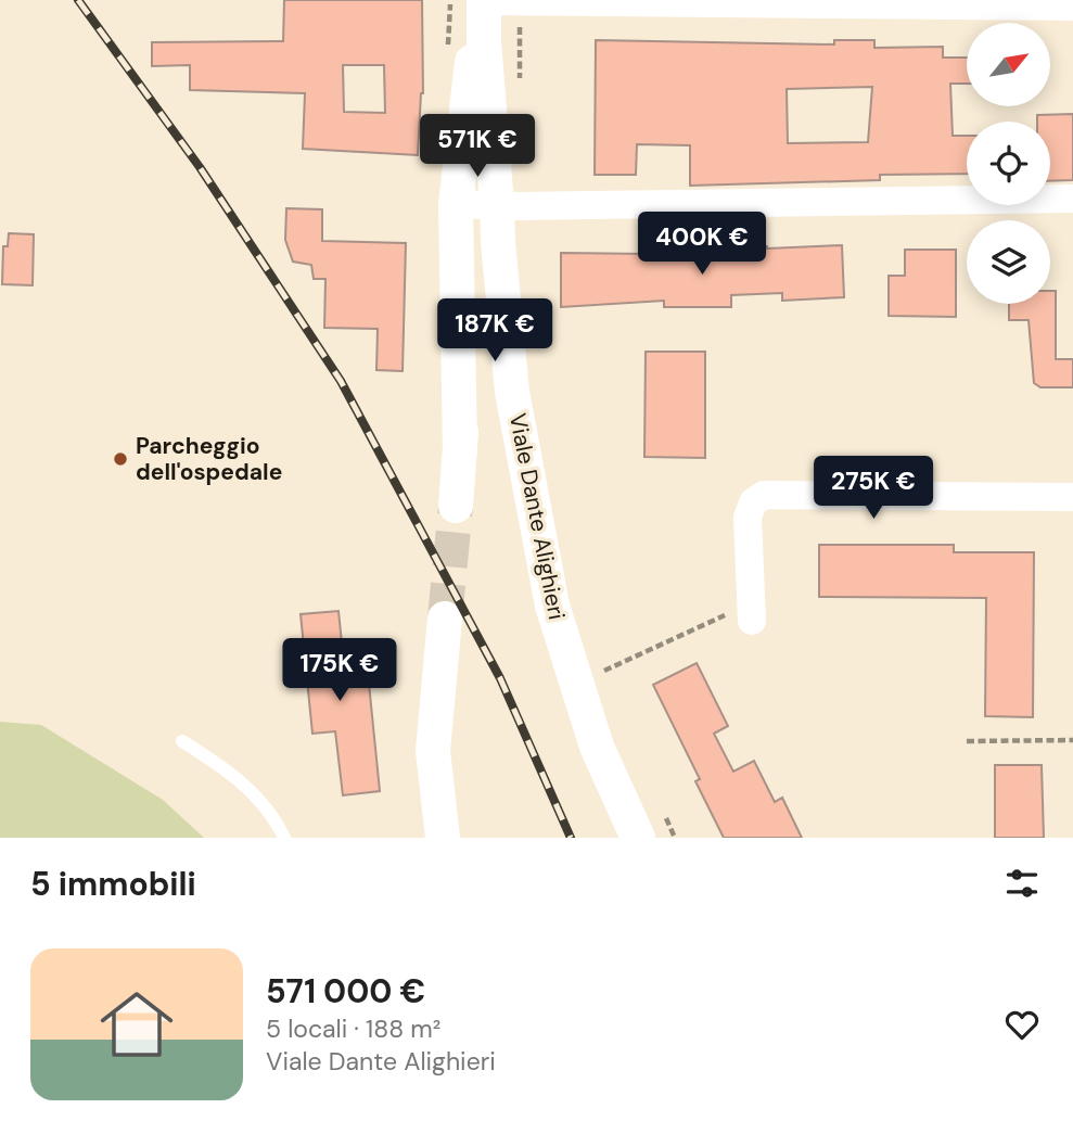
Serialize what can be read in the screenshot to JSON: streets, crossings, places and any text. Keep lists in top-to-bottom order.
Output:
{
  "streets": {
    "street": ["Viale Dante Alighieri"]
  },
  "places": ["Parcheggio dell'ospedale"],
  "north": "top right",
  "page": {
    "price": [
      "571K €",
      "400K €",
      "187K €",
      "275K €",
      "175K €"
    ],
    "heading": "5 immobili",
    "list": [
      {
        "name": "571 000 €",
        "note": "5 locali · 188 m² · Viale Dante Alighieri"
      }
    ]
  }
}
